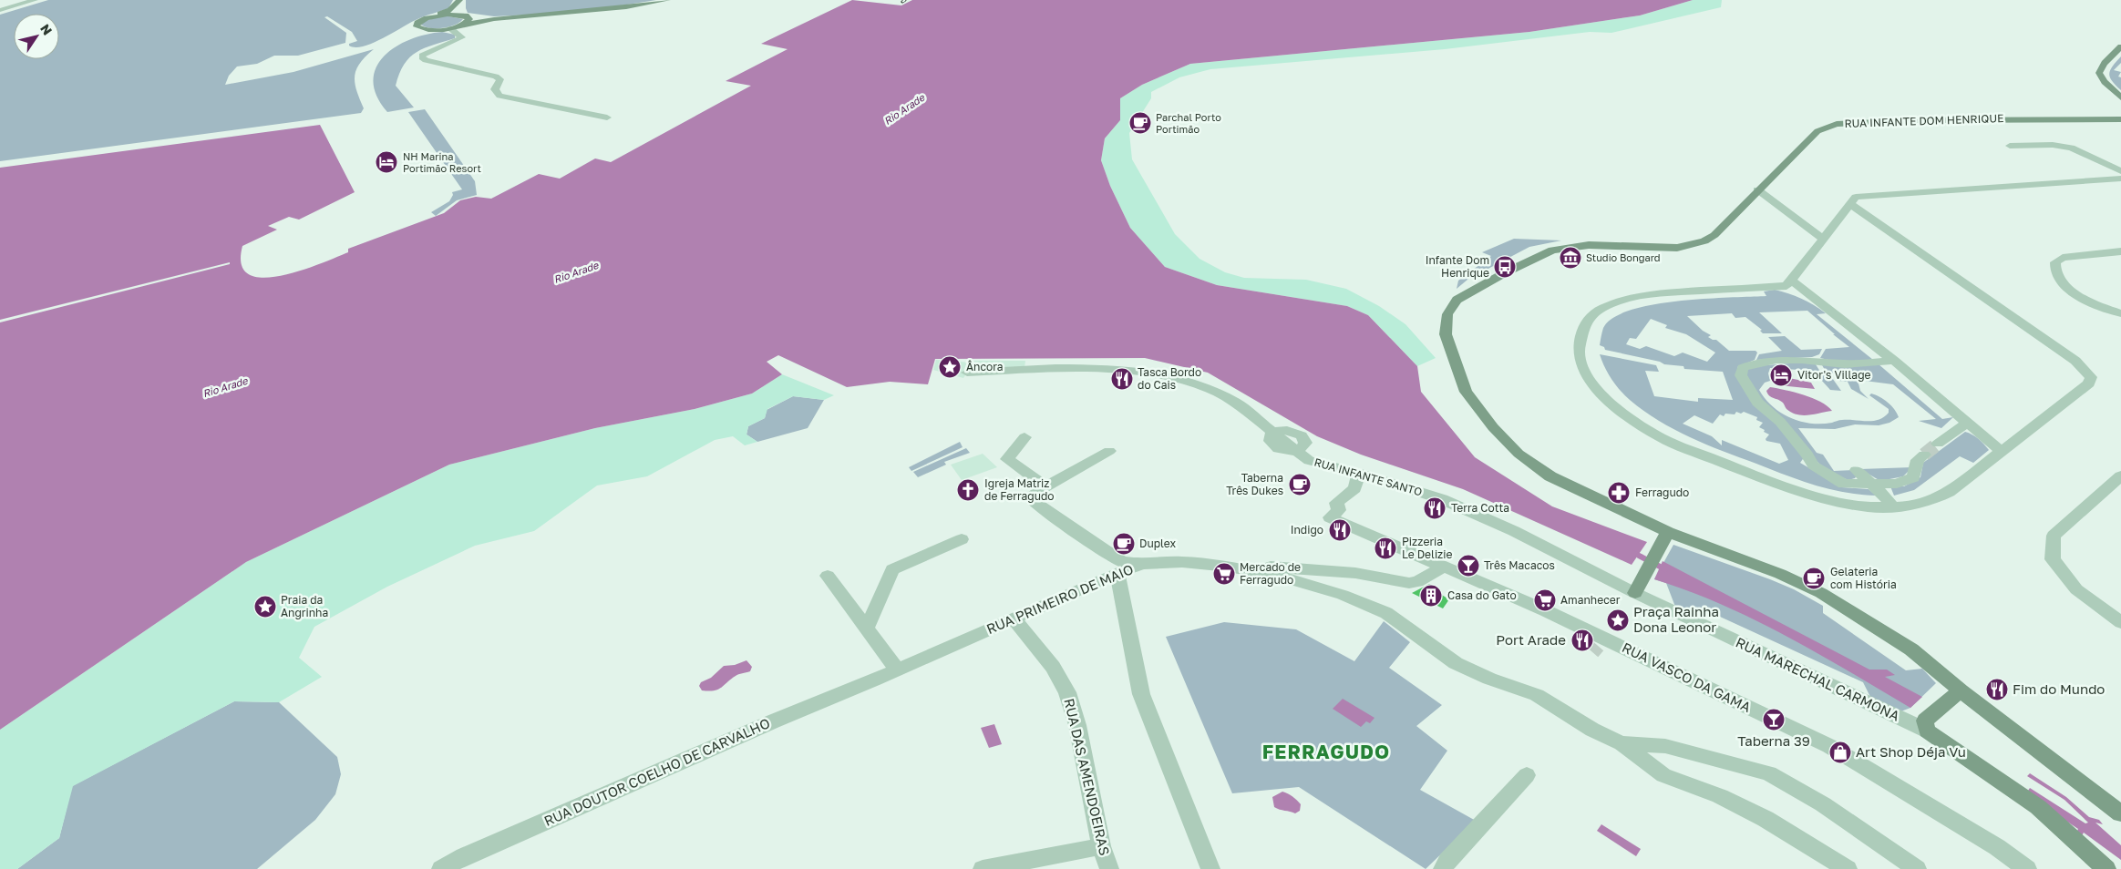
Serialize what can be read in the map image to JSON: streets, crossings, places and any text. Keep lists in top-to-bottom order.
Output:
{
  "streets": {
    "street": [
      "RUA INFANTE DOM HENRIQUE",
      "RUA INFANTE SANTO",
      "RUA PRIMEIRO DE MAIO",
      "RUA VASCO DA GAMA",
      "RUA MARECHAL CARMONA",
      "RUA DOUTOR COELHO DE CARVALHO",
      "RUA DAS AMENDOEIRAS"
    ]
  },
  "crossings": [
    ["RUA INFANTE SANTO", "RUA VASCO DA GAMA"],
    ["RUA INFANTE SANTO", "RUA MARECHAL CARMONA"],
    ["RUA PRIMEIRO DE MAIO", "RUA DOUTOR COELHO DE CARVALHO"],
    ["RUA PRIMEIRO DE MAIO", "RUA DAS AMENDOEIRAS"]
  ],
  "districts": ["FERRAGUDO"],
  "water": ["Rio Arade"],
  "places": {
    "cafe": [
      "Parchal Porto Portimão",
      "Taberna Três Dukes",
      "Duplex",
      "Gelateria com História"
    ],
    "hotel": ["NH Marina Portimão Resort", "Vitor's Village"],
    "museum": ["Studio Bongard"],
    "bus stop": ["Infante Dom Henrique"],
    "place": ["Âncora", "Praia da Angrinha", "Praça Rainha Dona Leonor"],
    "restaurant": [
      "Tasca Bordo do Cais",
      "Terra Cotta",
      "Indigo",
      "Pizzeria Le Delizie",
      "Port Arade",
      "Fim do Mundo"
    ],
    "church": ["Igreja Matriz de Ferragudo"],
    "pharmacy": ["Ferragudo"],
    "bar": ["Três Macacos", "Taberna 39"],
    "supermarket": ["Mercado de Ferragudo", "Amanhecer"],
    "building": ["Casa do Gato"],
    "shop": ["Art Shop Déja Vu"]
  },
  "north": "top right"
}
